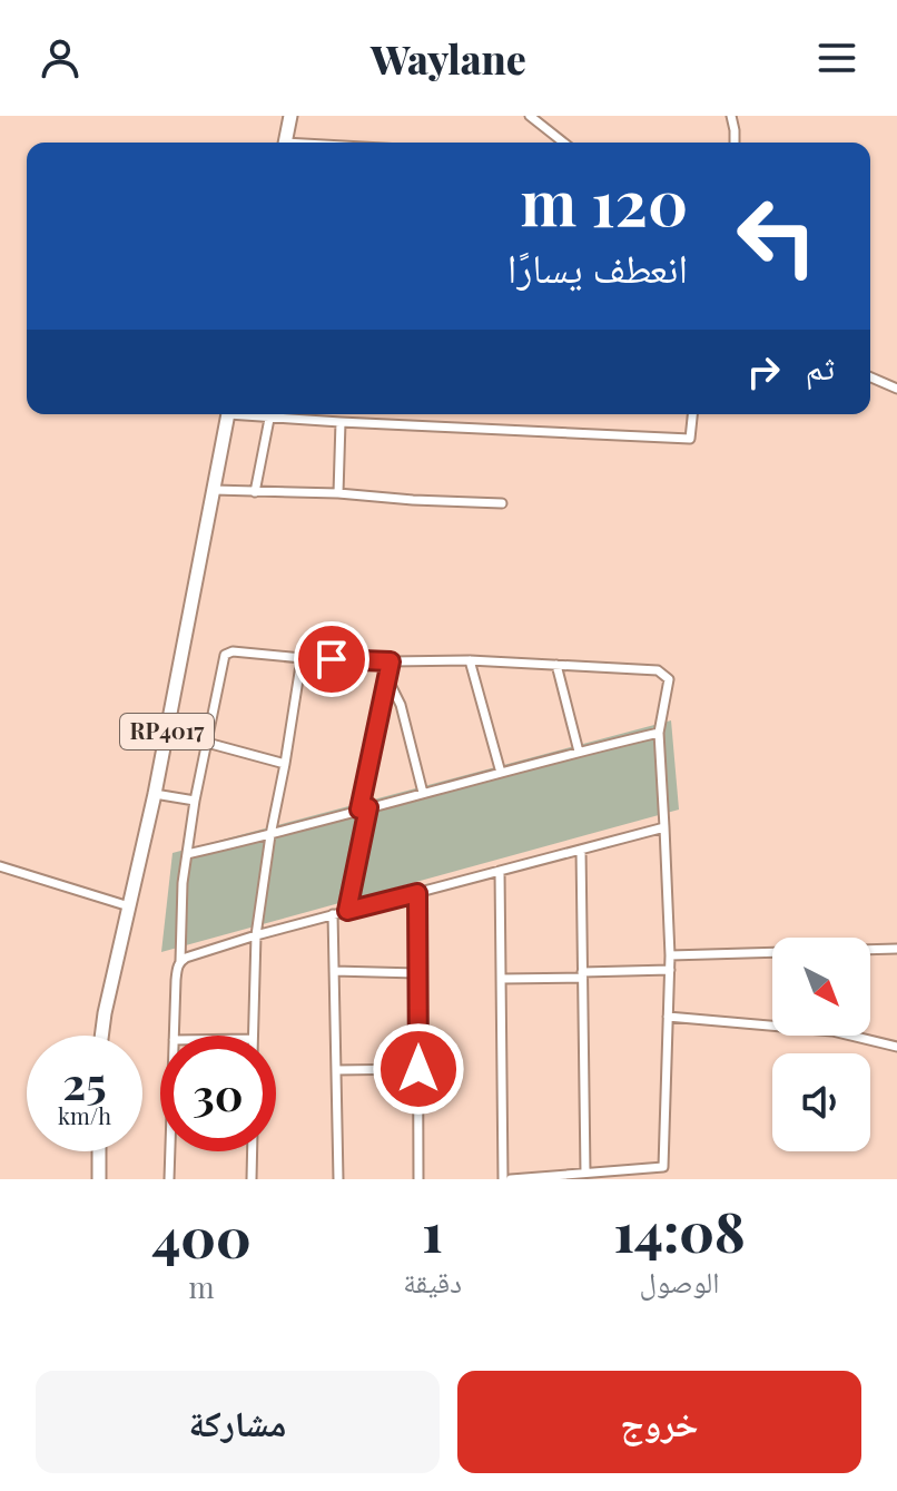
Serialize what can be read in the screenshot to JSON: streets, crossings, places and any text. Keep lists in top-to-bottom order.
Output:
{
  "streets": {
    "main road": ["RP4017"]
  },
  "north": "bottom right",
  "page": {
    "header": "Waylane",
    "turn": ["120 m", "انعطف يسارًا"],
    "then": "ثم",
    "speed": "25 km/h",
    "limit": "30",
    "eta": [
      "14:08",
      "الوصول",
      "1",
      "دقيقة",
      "400",
      "m"
    ],
    "buttons": ["خروج", "مشاركة"]
  }
}
